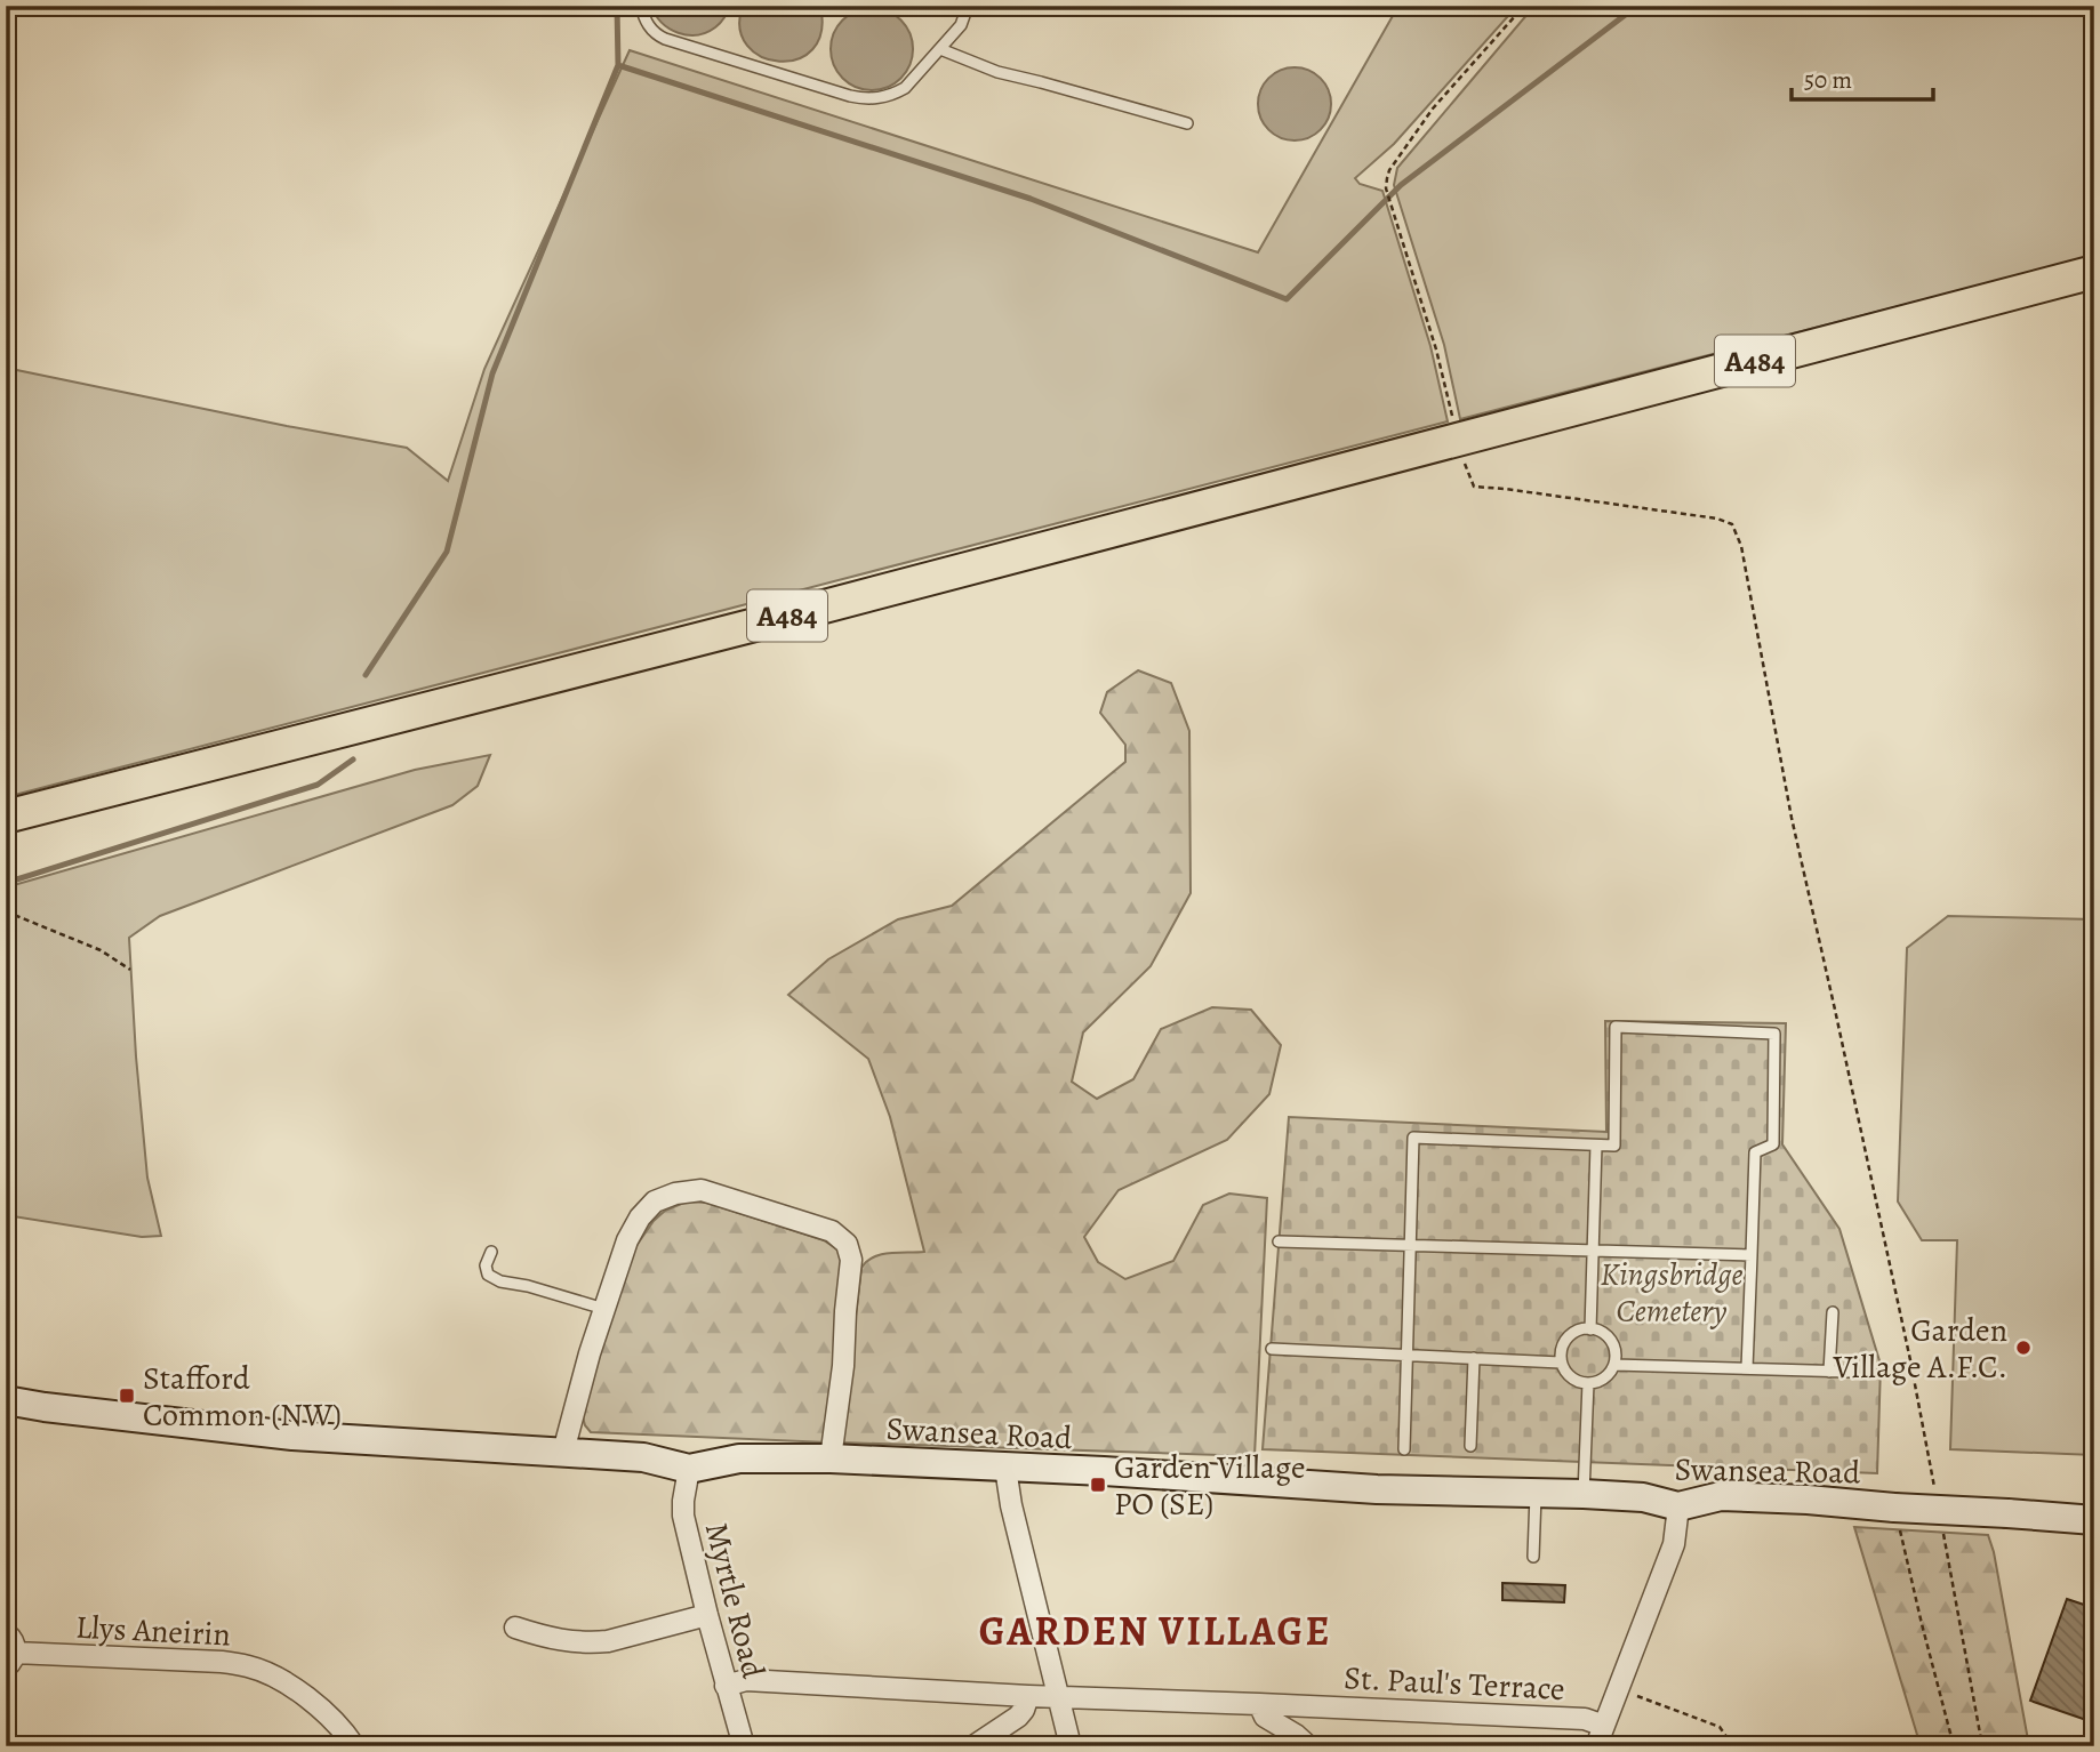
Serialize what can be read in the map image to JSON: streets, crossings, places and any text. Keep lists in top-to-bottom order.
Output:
{
  "streets": {
    "main road": ["A484", "Swansea Road"],
    "street": ["Myrtle Road", "Llys Aneirin", "St. Paul's Terrace"]
  },
  "crossings": [
    ["Swansea Road", "Myrtle Road"],
    ["Myrtle Road", "St. Paul's Terrace"]
  ],
  "districts": ["GARDEN VILLAGE"],
  "parks": ["Kingsbridge Cemetery"],
  "places": {
    "other": ["Garden Village A.F.C."],
    "transit": ["Stafford Common (NW)", "Garden Village PO (SE)"]
  },
  "scale_bar": "50 m"
}
